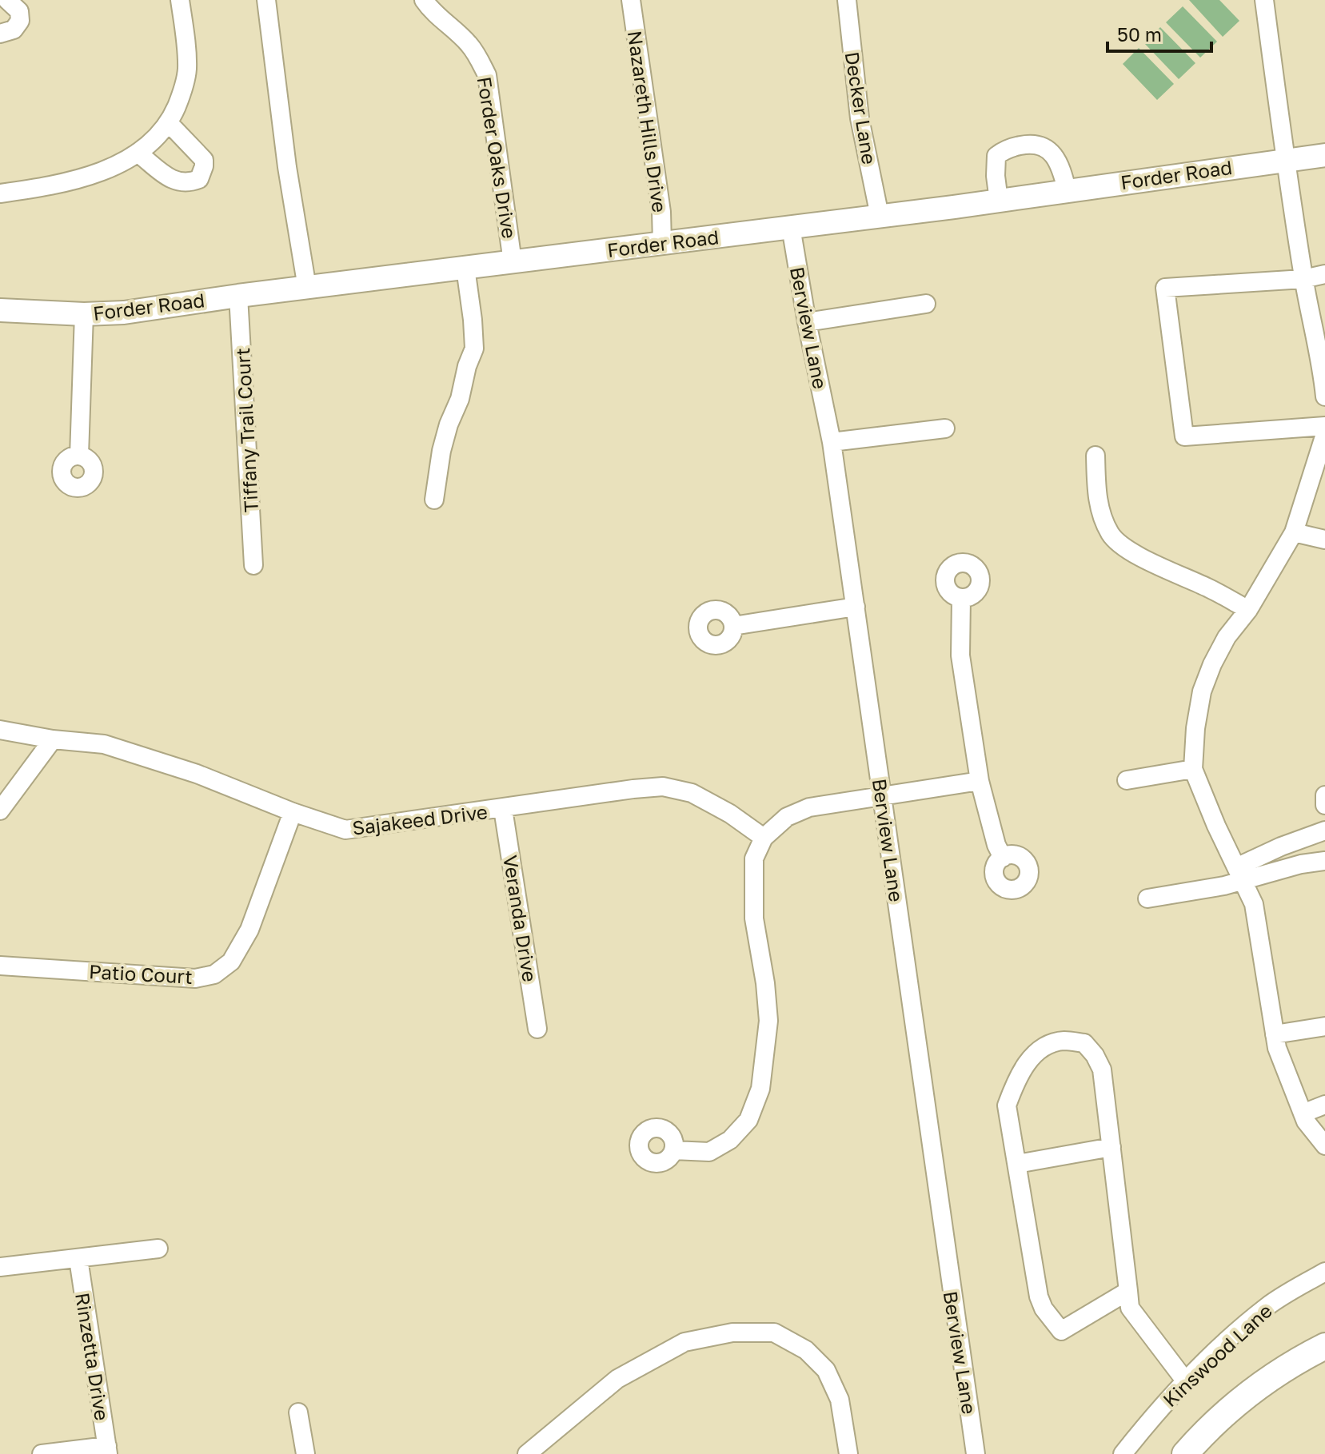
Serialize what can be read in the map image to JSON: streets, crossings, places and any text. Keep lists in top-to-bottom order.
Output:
{
  "streets": {
    "main road": ["Forder Road"],
    "street": [
      "Decker Lane",
      "Nazareth Hills Drive",
      "Forder Oaks Drive",
      "Berview Lane",
      "Tiffany Trail Court",
      "Sajakeed Drive",
      "Veranda Drive",
      "Patio Court",
      "Kinswood Lane",
      "Rinzetta Drive"
    ]
  },
  "crossings": [
    ["Decker Lane", "Forder Road"],
    ["Nazareth Hills Drive", "Forder Road"],
    ["Forder Oaks Drive", "Forder Road"],
    ["Forder Road", "Berview Lane"],
    ["Forder Road", "Tiffany Trail Court"],
    ["Sajakeed Drive", "Veranda Drive"],
    ["Sajakeed Drive", "Patio Court"]
  ],
  "scale_bar": "50 m"
}
